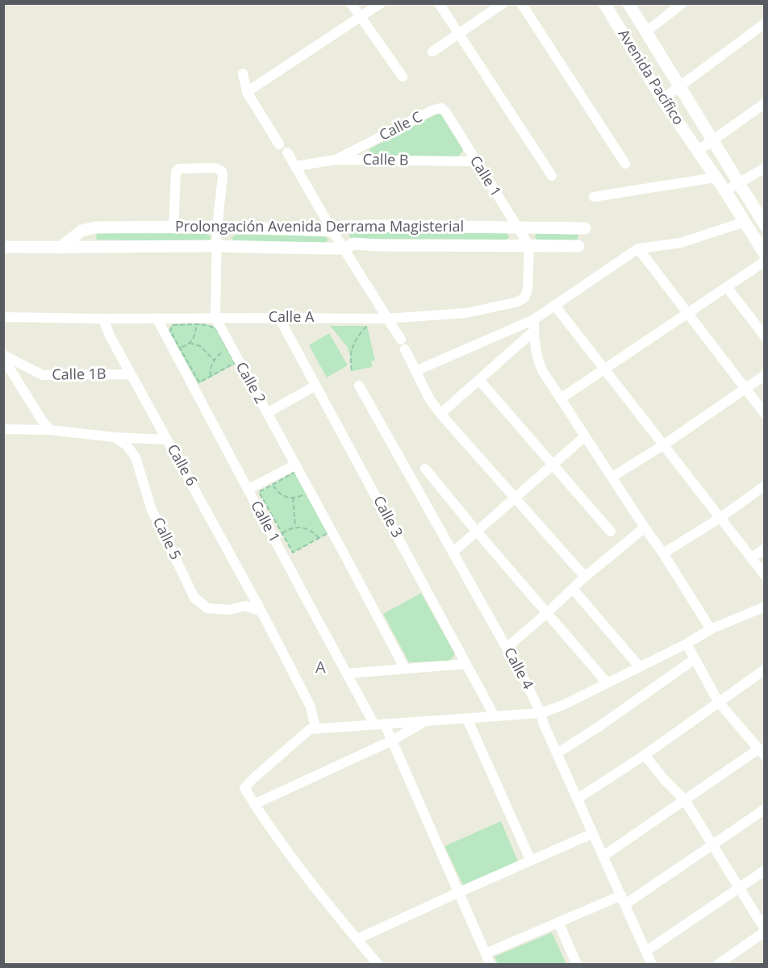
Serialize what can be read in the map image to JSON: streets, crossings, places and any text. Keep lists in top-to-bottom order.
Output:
{
  "streets": {
    "street": [
      "Avenida Pacífico",
      "Calle C",
      "Calle B",
      "Calle 1",
      "Prolongación Avenida Derrama Magisterial",
      "Calle A",
      "Calle 1B",
      "Calle 2",
      "Calle 6",
      "Calle 3",
      "Calle 5",
      "Calle 4"
    ]
  },
  "crossings": [
    ["Calle C", "Calle B"],
    ["Calle C", "Calle 1"],
    ["Calle B", "Calle 1"],
    ["Calle 1", "Prolongación Avenida Derrama Magisterial"],
    ["Calle 1", "Calle A"],
    ["Prolongación Avenida Derrama Magisterial", "Calle A"],
    ["Prolongación Avenida Derrama Magisterial", "Calle 2"],
    ["Calle A", "Calle 2"],
    ["Calle A", "Calle 6"],
    ["Calle A", "Calle 3"],
    ["Calle 1B", "Calle 6"],
    ["Calle 6", "Calle 5"]
  ],
  "districts": ["A"]
}
